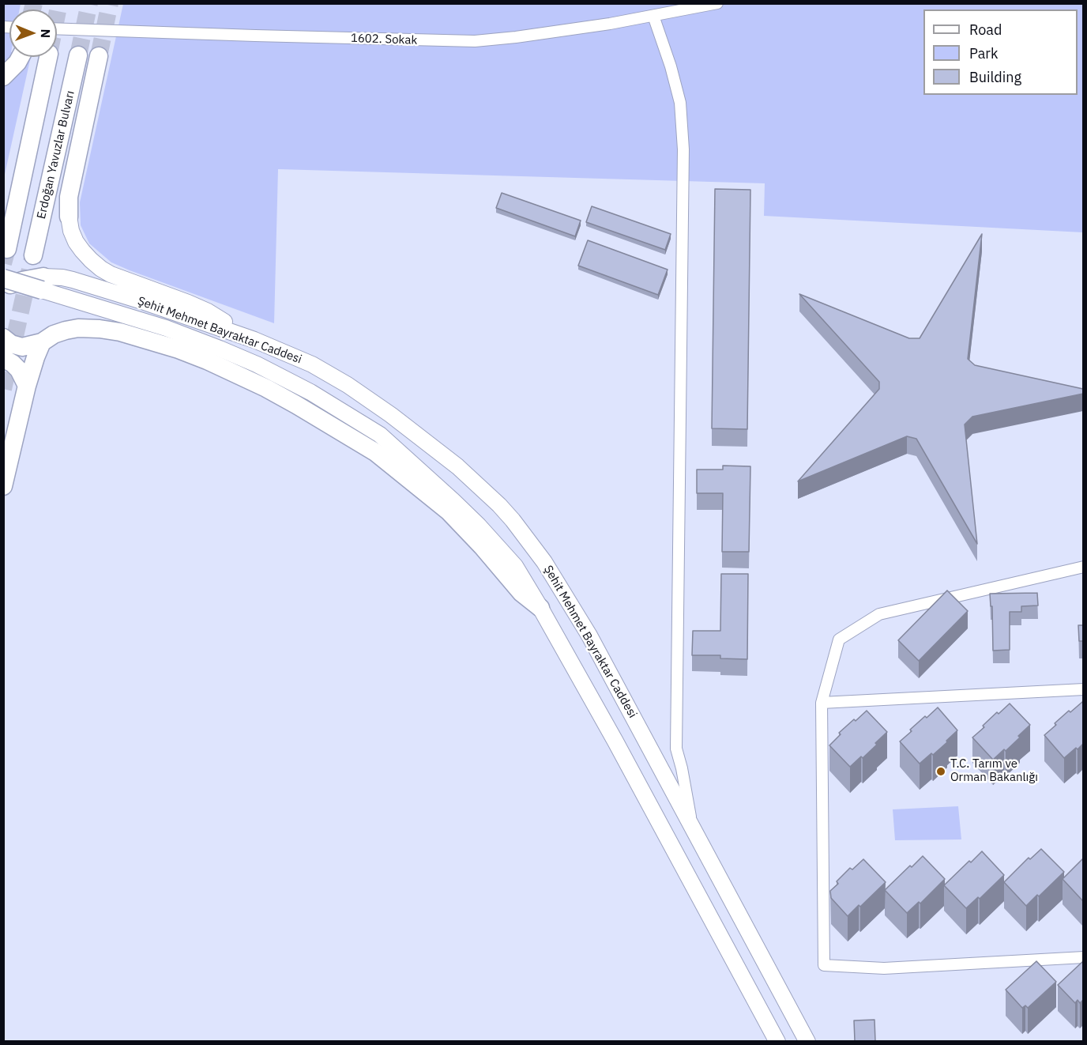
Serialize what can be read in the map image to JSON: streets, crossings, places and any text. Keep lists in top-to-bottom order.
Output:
{
  "streets": {
    "main road": ["Erdoğan Yavuzlar Bulvarı", "Şehit Mehmet Bayraktar Caddesi"],
    "street": ["1602. Sokak"]
  },
  "places": ["T.C. Tarım ve Orman Bakanlığı"],
  "legend": ["Road", "Park", "Building"],
  "north": "right"
}
